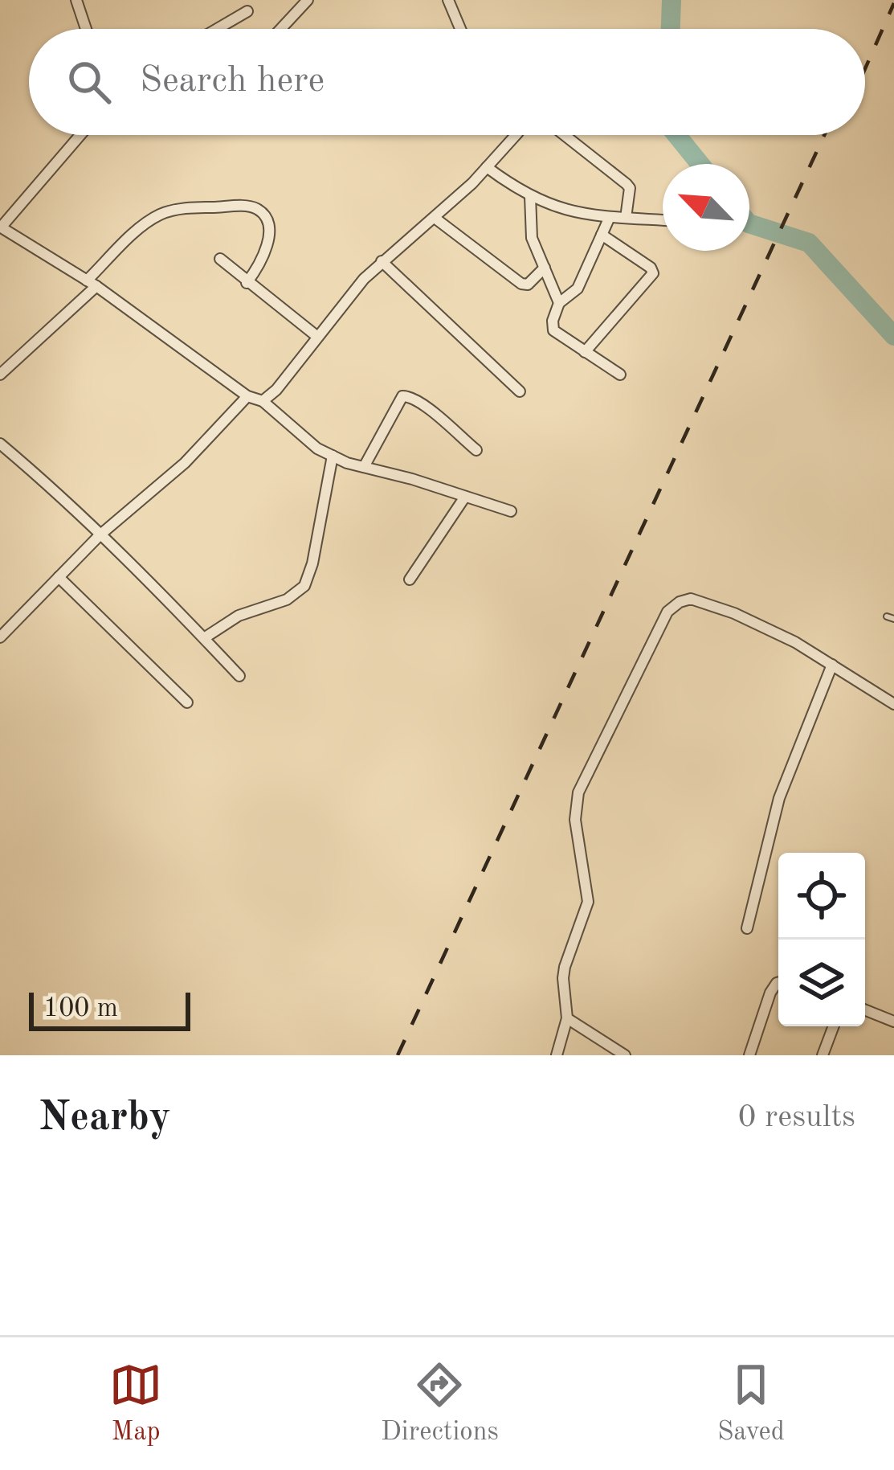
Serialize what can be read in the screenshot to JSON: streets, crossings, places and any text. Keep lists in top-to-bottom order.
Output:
{
  "scale_bar": "100 m",
  "north": "top left",
  "page": {
    "search": "Search here",
    "scale": "100 m",
    "heading": ["Nearby", "0 results"],
    "nav": ["Map", "Directions", "Saved"]
  }
}
